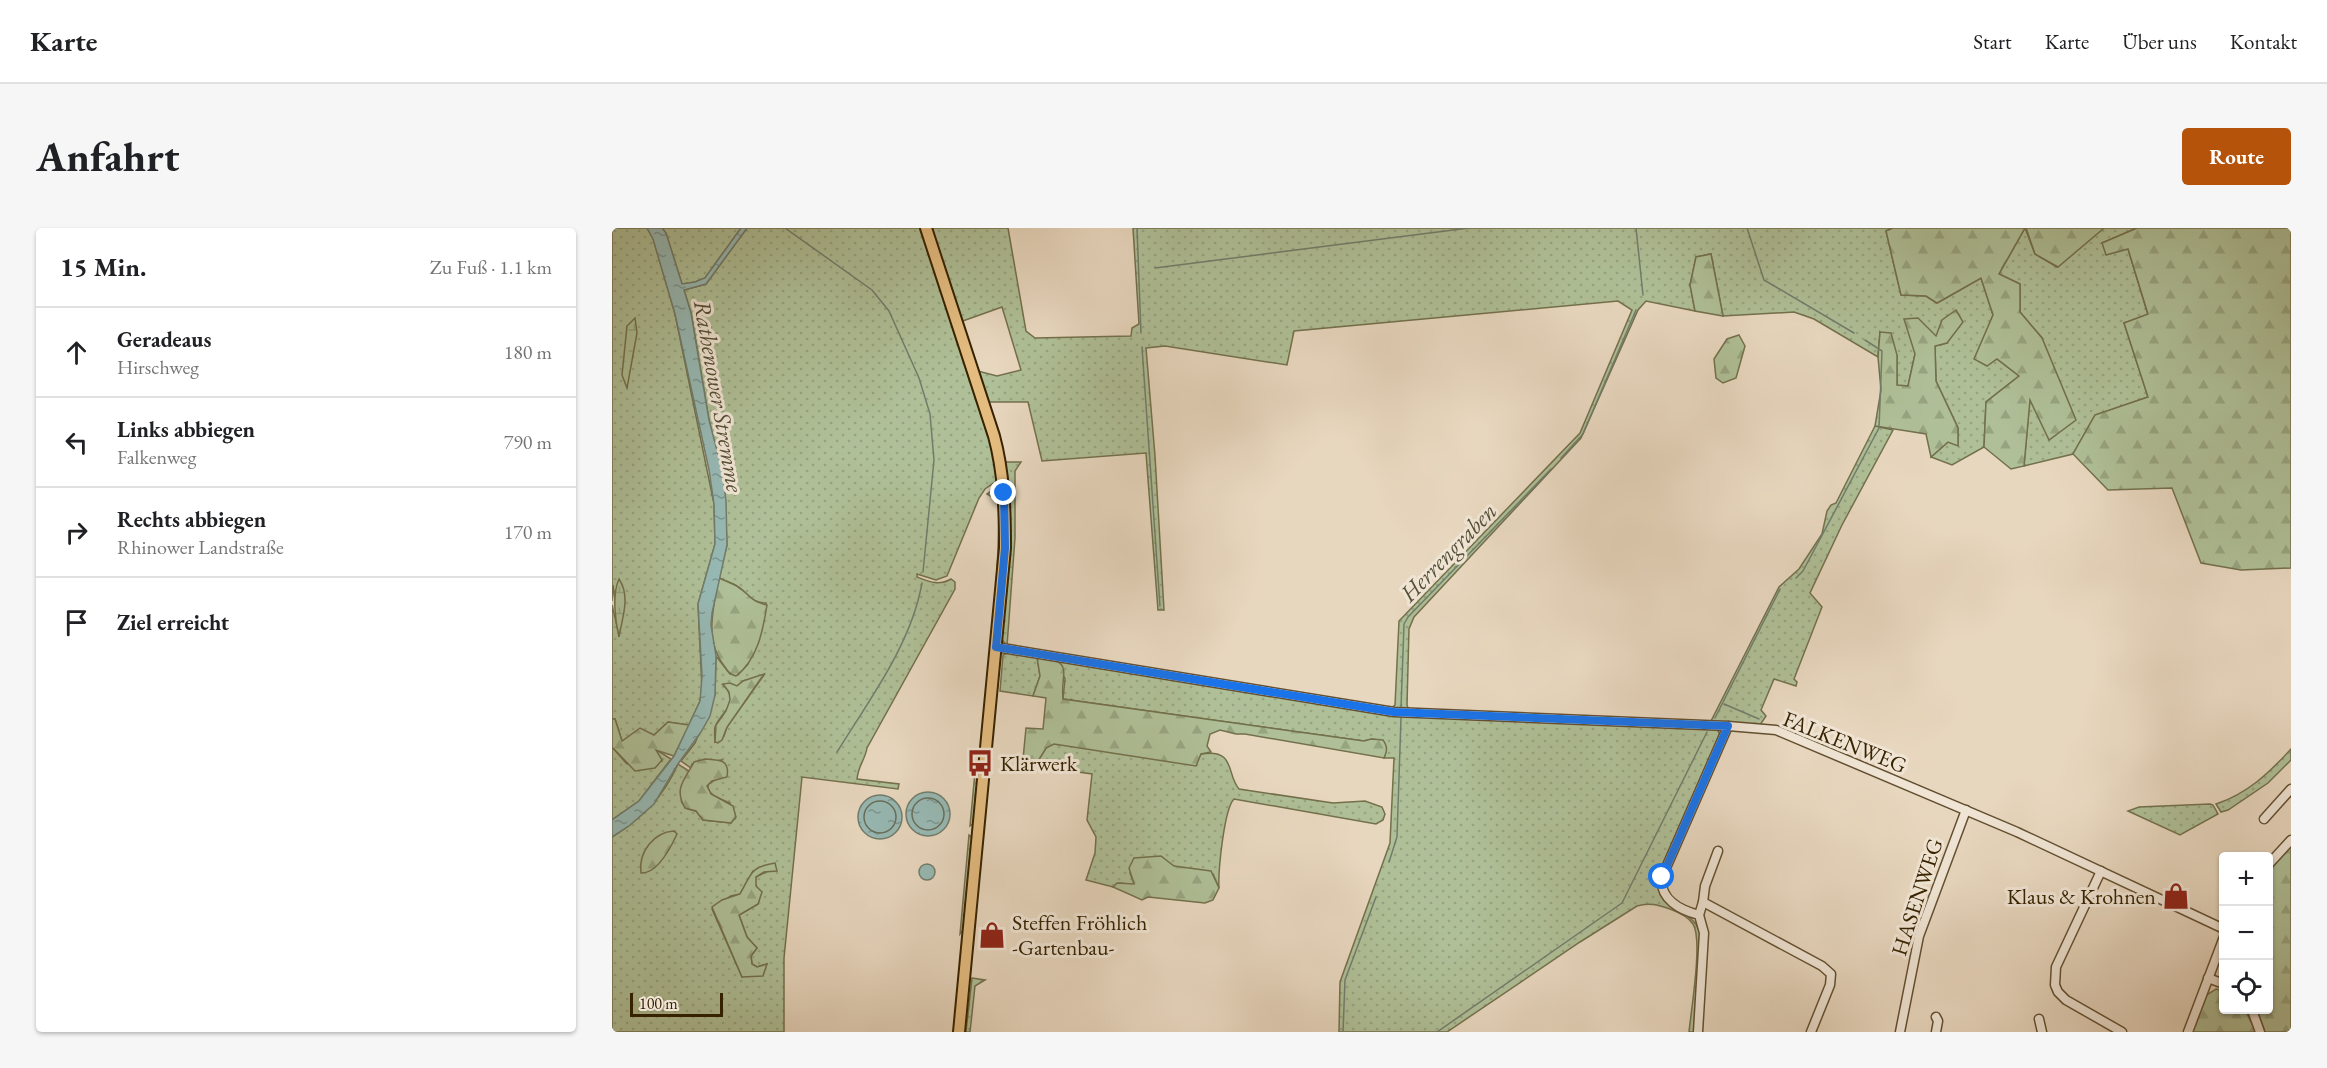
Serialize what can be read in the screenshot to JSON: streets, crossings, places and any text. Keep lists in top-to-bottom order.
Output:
{
  "streets": {
    "street": ["FALKENWEG", "HASENWEG"]
  },
  "crossings": [
    ["FALKENWEG", "HASENWEG"]
  ],
  "water": ["Rathenower Stremme", "Herrengraben"],
  "places": {
    "bus stop": ["Klärwerk"],
    "shop": ["Klaus & Krohnen", "Steffen Fröhlich -Gartenbau-"]
  },
  "scale_bar": "100 m",
  "page": {
    "header": "Karte",
    "nav": [
      "Start",
      "Karte",
      "Über uns",
      "Kontakt"
    ],
    "buttons": "Route",
    "title": "Anfahrt",
    "heading": ["15 Min.", "Zu Fuß · 1.1 km"],
    "list": [
      ["Geradeaus", "Hirschweg", "180 m"],
      ["Links abbiegen", "Falkenweg", "790 m"],
      ["Rechts abbiegen", "Rhinower Landstraße", "170 m"],
      "Ziel erreicht"
    ],
    "map_buttons": ["+", "−"],
    "scale": "100 m"
  }
}
